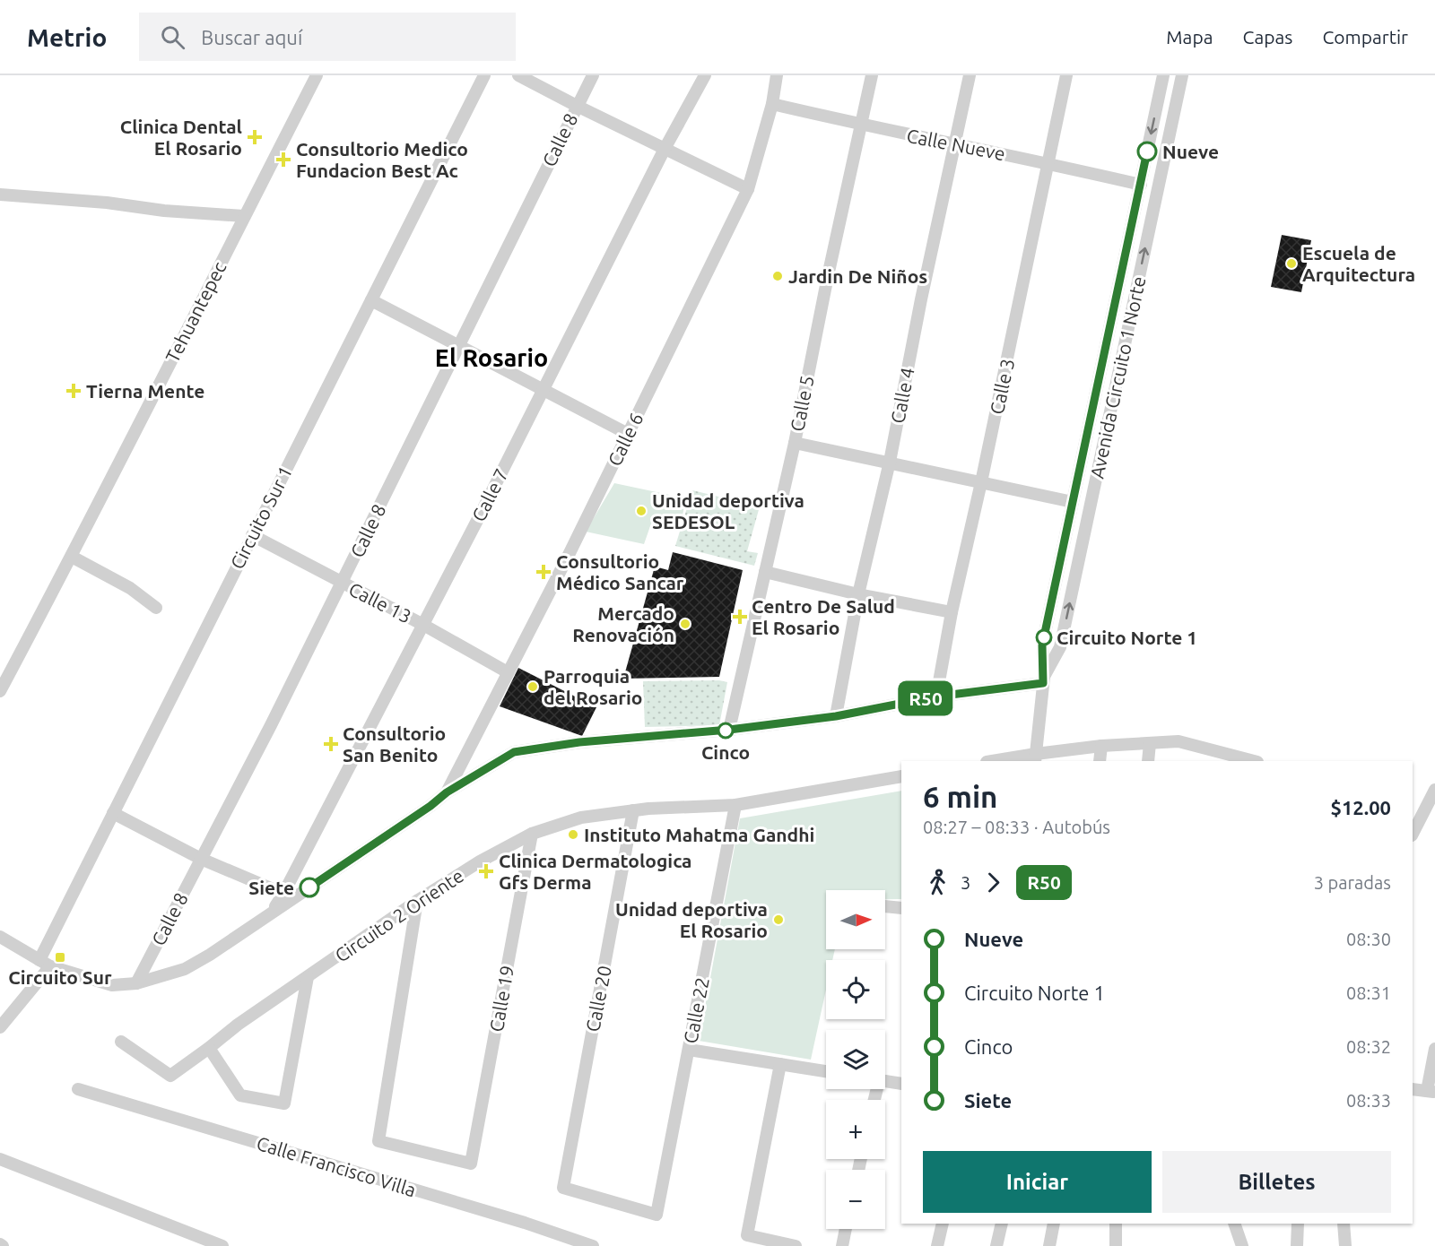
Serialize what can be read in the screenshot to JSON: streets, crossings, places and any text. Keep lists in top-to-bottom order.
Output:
{
  "streets": {
    "street": [
      "Calle 8",
      "Calle Nueve",
      "Tehuantepec",
      "Avenida Circuito 1 Norte",
      "Calle 3",
      "Calle 4",
      "Calle 5",
      "Calle 6",
      "Calle 7",
      "Circuito Sur 1",
      "Calle 13",
      "Circuito 2 Oriente",
      "Calle 19",
      "Calle 20",
      "Calle 22",
      "Calle Francisco Villa"
    ]
  },
  "crossings": [
    ["Calle 8", "Calle 13"],
    ["Calle Nueve", "Avenida Circuito 1 Norte"],
    ["Calle Nueve", "Calle 3"],
    ["Calle Nueve", "Calle 4"],
    ["Calle Nueve", "Calle 5"],
    ["Calle Nueve", "Calle 6"],
    ["Calle 6", "Calle 13"],
    ["Calle 7", "Calle 13"],
    ["Circuito Sur 1", "Calle 13"],
    ["Circuito 2 Oriente", "Calle 19"],
    ["Circuito 2 Oriente", "Calle 20"],
    ["Circuito 2 Oriente", "Calle 22"],
    ["Calle 20", "Calle 22"]
  ],
  "districts": ["El Rosario"],
  "places": {
    "health": [
      "Clinica Dental El Rosario",
      "Consultorio Medico Fundacion Best Ac",
      "Tierna Mente",
      "Consultorio Médico Sancar",
      "Centro De Salud El Rosario",
      "Consultorio San Benito",
      "Clinica Dermatologica Gfs Derma"
    ],
    "other": [
      "Nueve",
      "Escuela de Arquitectura",
      "Jardin De Niños",
      "Unidad deportiva SEDESOL",
      "Mercado Renovación",
      "Circuito Norte 1",
      "Parroquia del Rosario",
      "Cinco",
      "Instituto Mahatma Gandhi",
      "Siete",
      "Unidad deportiva El Rosario"
    ],
    "transit": ["Circuito Sur"]
  },
  "lines": ["bus line R50"],
  "north": "right",
  "page": {
    "header": "Metrio",
    "search": "Buscar aquí",
    "nav": ["Mapa", "Capas", "Compartir"],
    "on_map": "R50",
    "heading": ["6 min", "08:27 – 08:33 · Autobús", "$12.00"],
    "legs": ["3", "R50", "3 paradas"],
    "map_buttons": ["+", "−"],
    "list": [
      {
        "name": "Nueve",
        "value": "08:30"
      },
      {
        "name": "Circuito Norte 1",
        "value": "08:31"
      },
      {
        "name": "Cinco",
        "value": "08:32"
      },
      {
        "name": "Siete",
        "value": "08:33"
      }
    ],
    "buttons": ["Iniciar", "Billetes"]
  }
}
